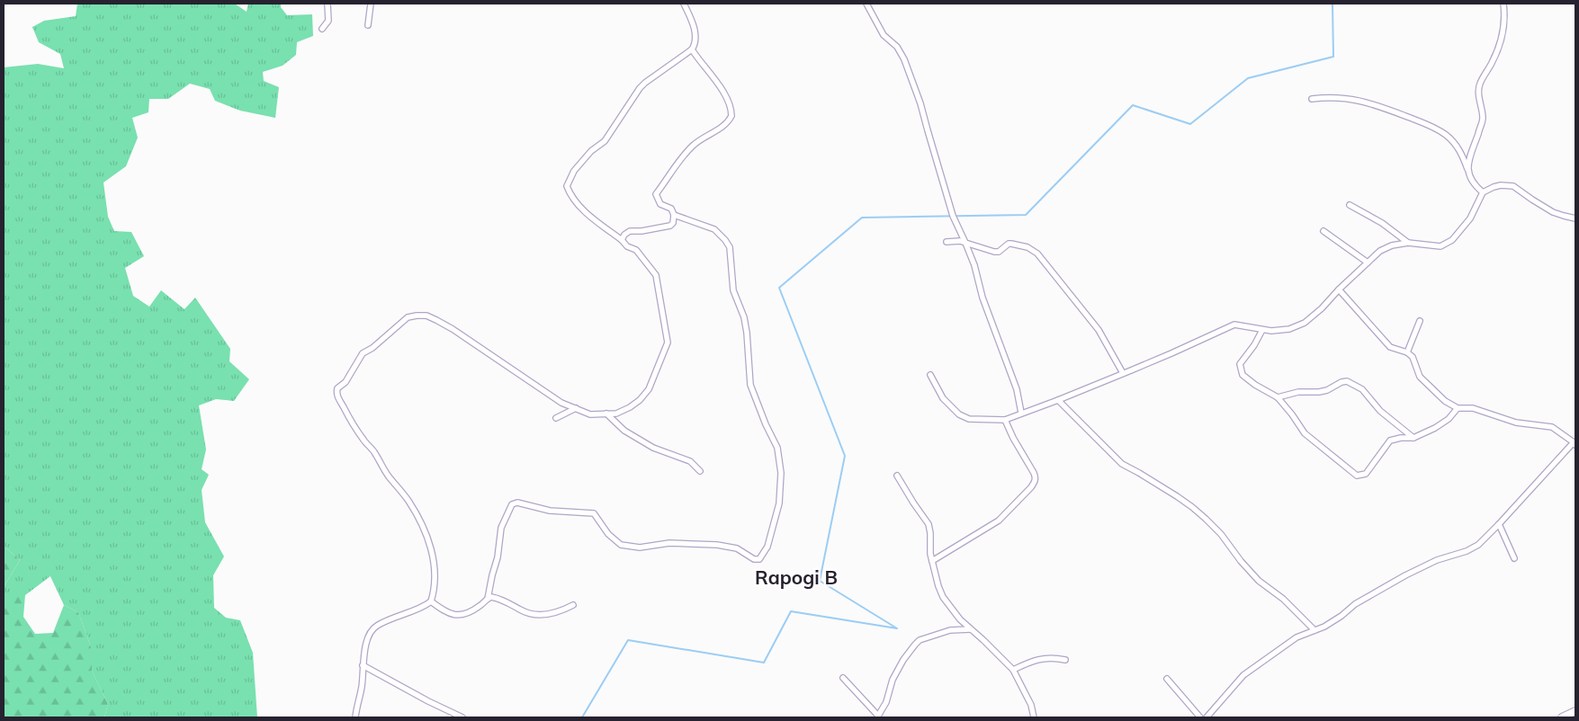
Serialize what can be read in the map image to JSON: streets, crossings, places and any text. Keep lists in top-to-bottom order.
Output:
{
  "districts": ["Rapogi B"]
}
